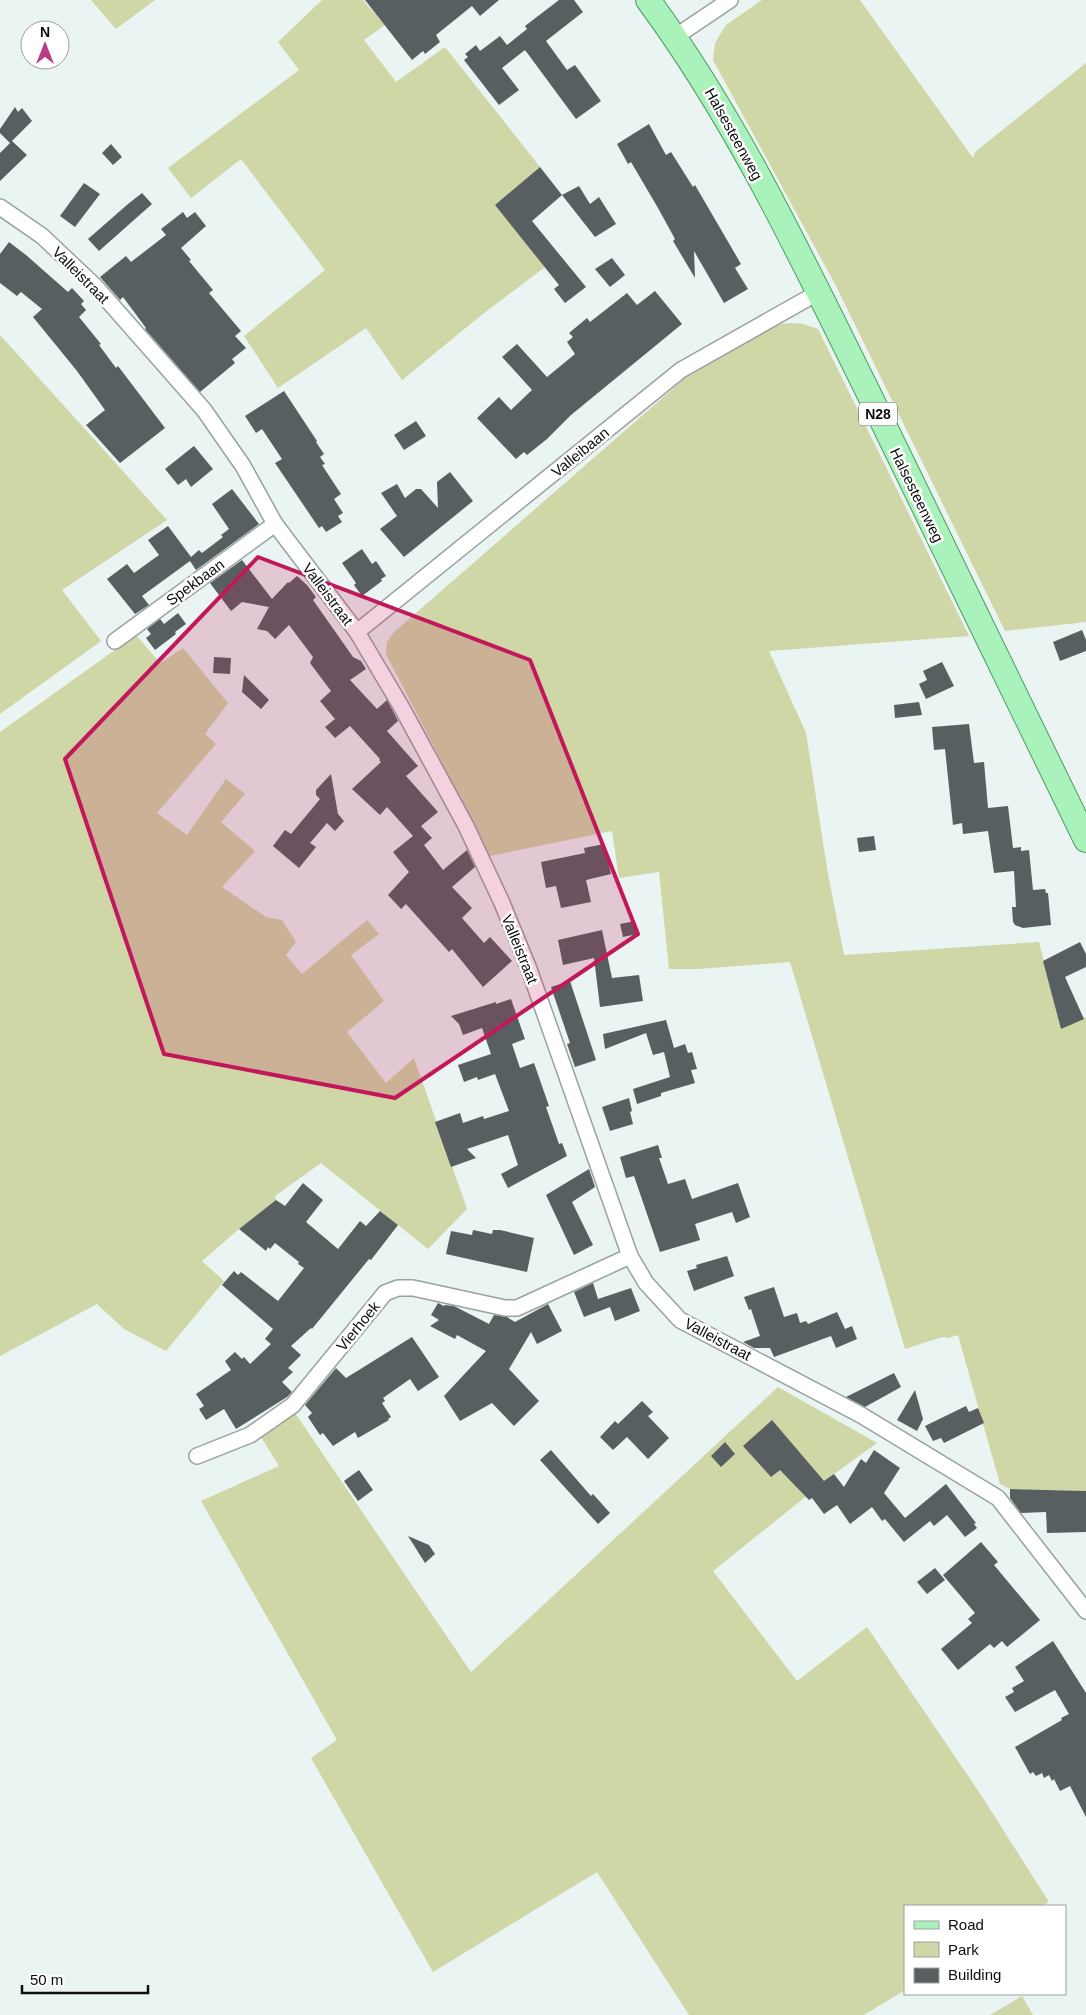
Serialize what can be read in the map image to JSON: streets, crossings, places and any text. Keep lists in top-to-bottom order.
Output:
{
  "streets": {
    "main road": ["Halsesteenweg", "N28"],
    "street": [
      "Valleistraat",
      "Valleibaan",
      "Spekbaan",
      "Vierhoek"
    ]
  },
  "crossings": [
    ["Halsesteenweg", "Valleibaan"],
    ["Valleistraat", "Valleibaan"],
    ["Valleistraat", "Spekbaan"],
    ["Valleistraat", "Vierhoek"]
  ],
  "legend": ["Road", "Park", "Building"],
  "scale_bar": "50 m",
  "north": "top"
}
